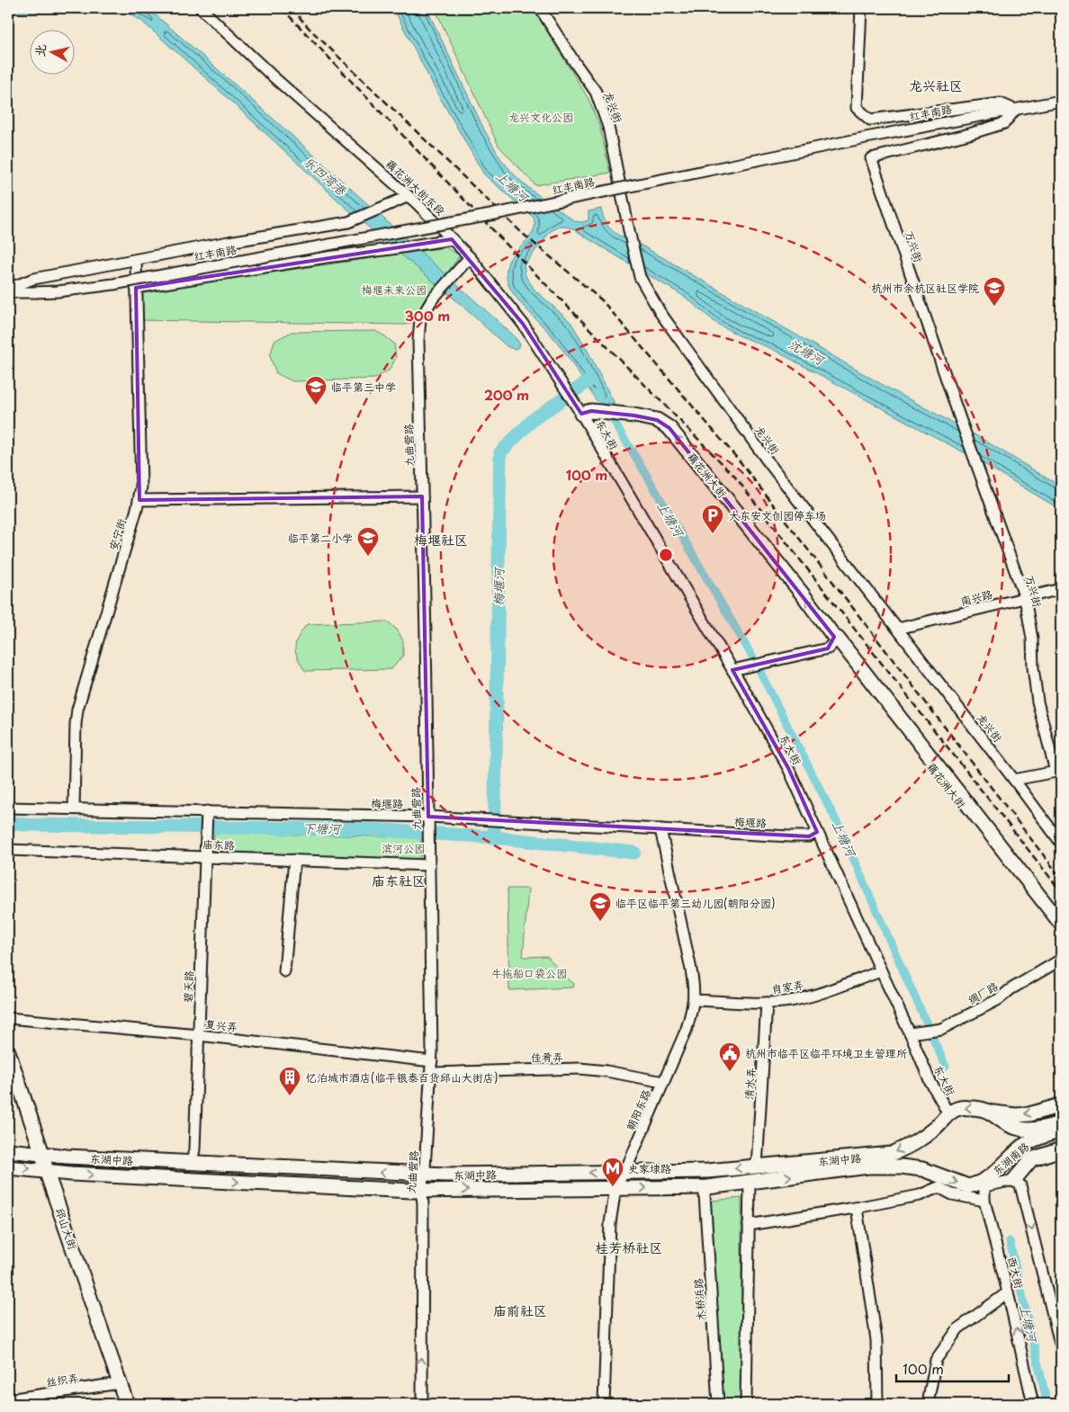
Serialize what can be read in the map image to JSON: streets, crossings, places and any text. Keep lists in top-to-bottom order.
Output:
{
  "streets": {
    "main road": [
      "藕花洲大街",
      "东湖南路",
      "东湖中路",
      "邱山大街"
    ],
    "street": [
      "龙兴街",
      "红丰南路",
      "藕花洲大街东段",
      "万兴街",
      "东大街",
      "九曲营路",
      "安宁街",
      "南兴路",
      "梅堰路",
      "庙东路",
      "碧天路",
      "肖家弄",
      "绸厂路",
      "复兴弄",
      "佳肴弄",
      "清水弄",
      "朝阳东路",
      "西大街",
      "木桥浜路",
      "丝织弄"
    ]
  },
  "crossings": [
    ["龙兴街", "南兴路"],
    ["红丰南路", "万兴街"],
    ["藕花洲大街东段", "东大街"],
    ["藕花洲大街东段", "九曲营路"],
    ["藕花洲大街东段", "藕花洲大街"],
    ["万兴街", "南兴路"],
    ["东大街", "藕花洲大街"],
    ["东大街", "梅堰路"],
    ["东大街", "肖家弄"],
    ["东大街", "绸厂路"],
    ["东大街", "东湖中路"],
    ["九曲营路", "梅堰路"],
    ["九曲营路", "庙东路"],
    ["九曲营路", "复兴弄"],
    ["九曲营路", "佳肴弄"],
    ["九曲营路", "东湖中路"],
    ["安宁街", "梅堰路"],
    ["梅堰路", "碧天路"],
    ["梅堰路", "朝阳东路"],
    ["庙东路", "碧天路"],
    ["碧天路", "复兴弄"],
    ["碧天路", "东湖中路"],
    ["肖家弄", "清水弄"],
    ["肖家弄", "朝阳东路"],
    ["佳肴弄", "朝阳东路"],
    ["清水弄", "东湖中路"],
    ["朝阳东路", "东湖中路"],
    ["东湖南路", "东湖中路"],
    ["东湖南路", "西大街"],
    ["东湖中路", "邱山大街"],
    ["邱山大街", "丝织弄"]
  ],
  "districts": [
    "龙兴社区",
    "梅堰社区",
    "庙东社区",
    "桂芳桥社区",
    "庙前社区"
  ],
  "water": [
    "乐四湾港",
    "上塘河",
    "沈塘河",
    "梅堰河",
    "下塘河"
  ],
  "parks": [
    "龙兴文化公园",
    "梅堰未来公园",
    "滨河公园",
    "牛拖船口袋公园"
  ],
  "places": {
    "school or university": [
      "杭州市余杭区社区学院",
      "临平第三中学",
      "临平第二小学",
      "临平区临平第三幼儿园(朝阳分园)"
    ],
    "parking": ["大东安文创园停车场"],
    "public building": ["杭州市临平区临平环境卫生管理所"],
    "building": ["忆泊城市酒店(临平银泰百货邱山大街店)"],
    "metro station": ["史家埭路"]
  },
  "scale_bar": "100 m",
  "north": "left",
  "rings": ["300 m", "200 m", "100 m"]
}
